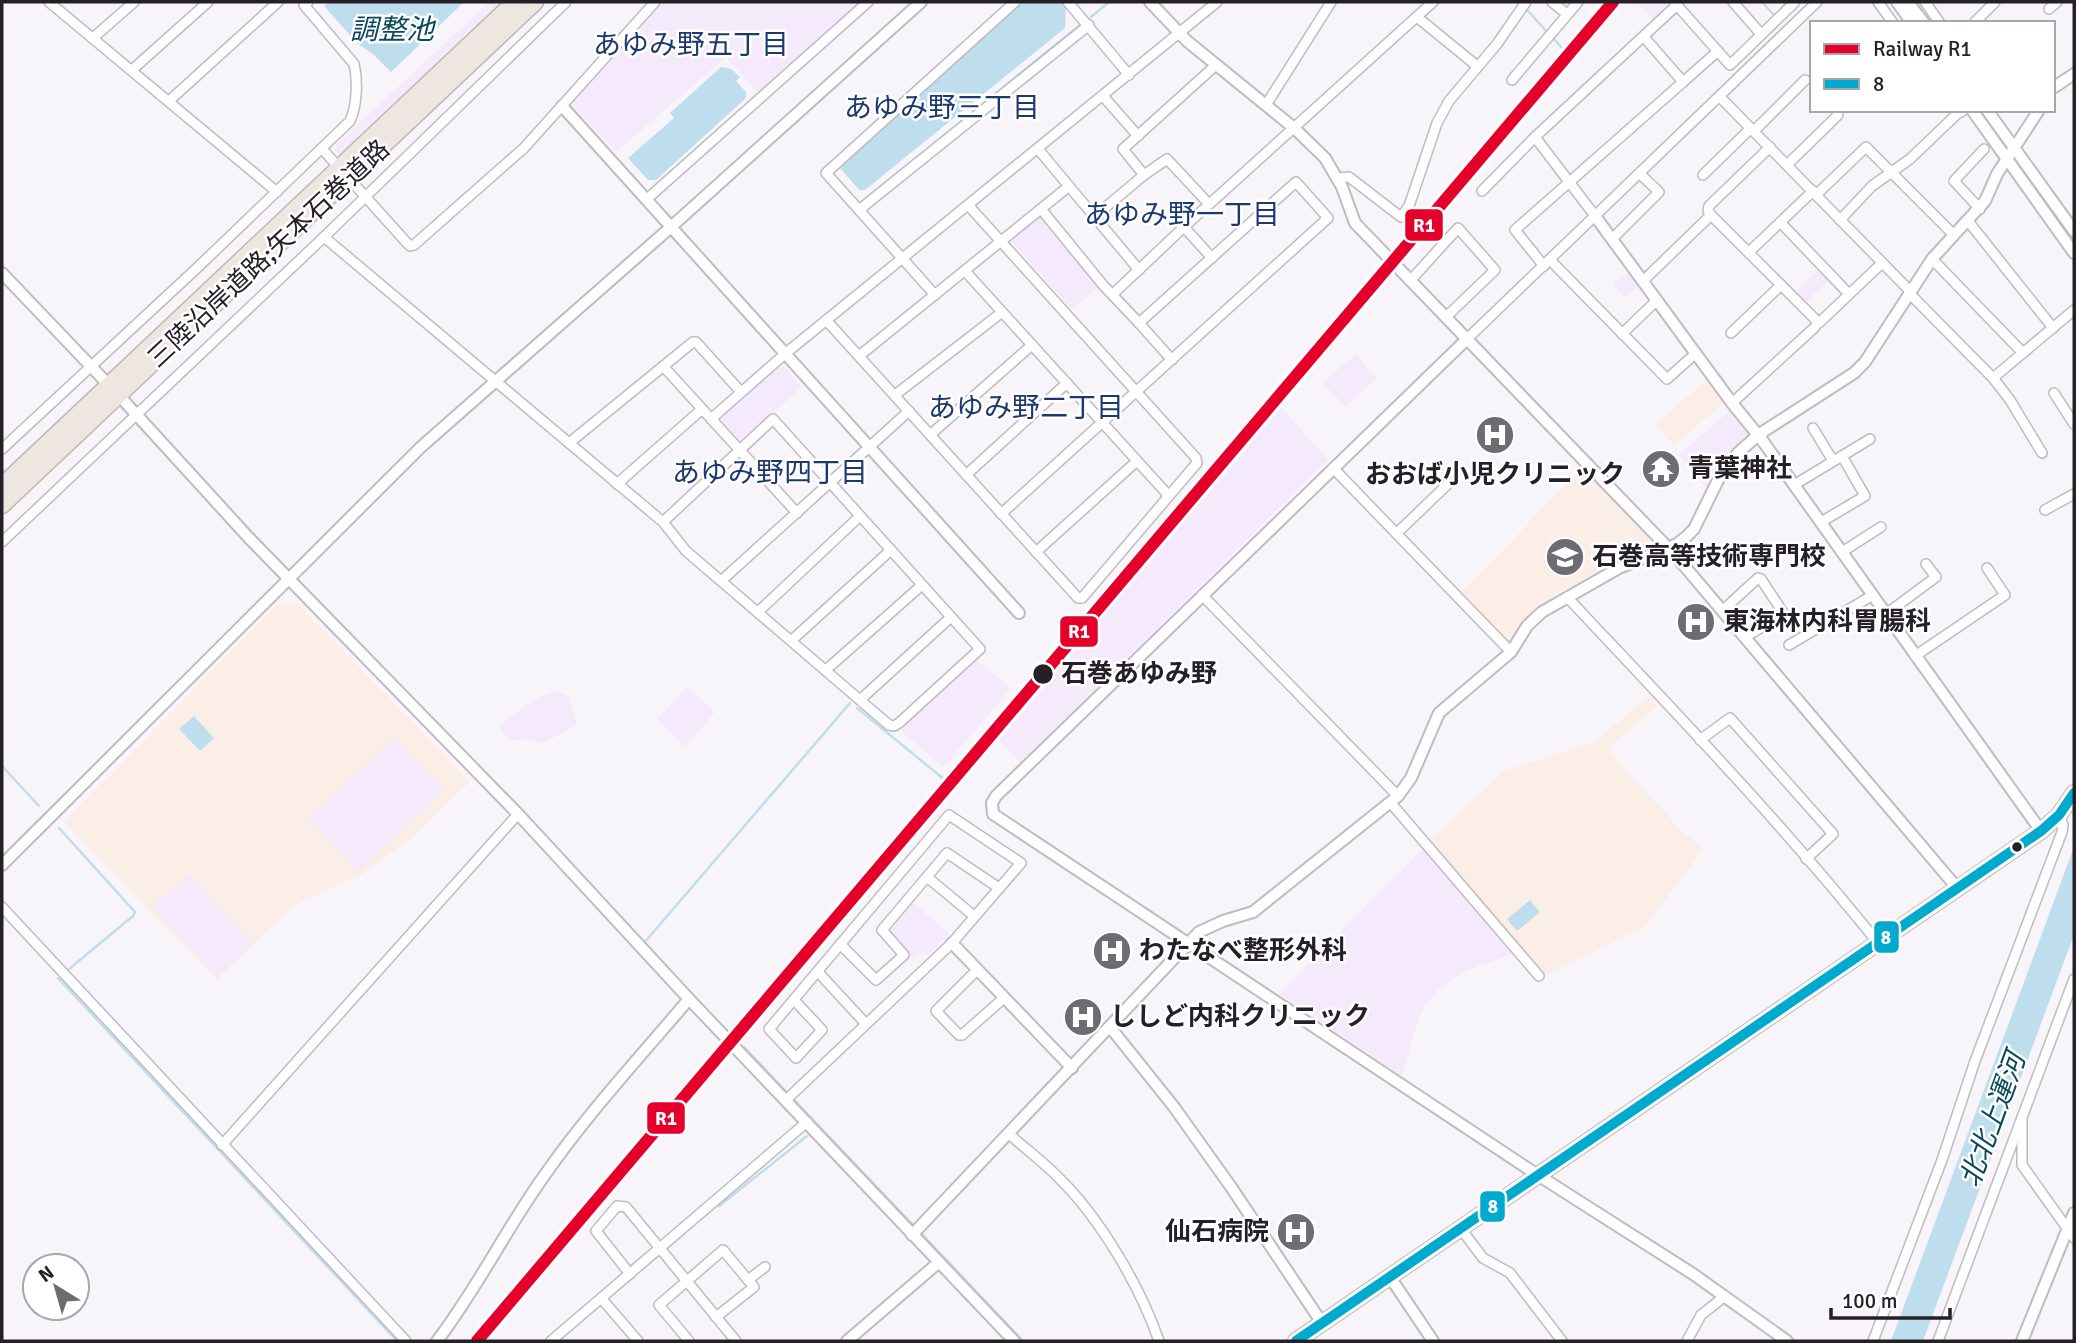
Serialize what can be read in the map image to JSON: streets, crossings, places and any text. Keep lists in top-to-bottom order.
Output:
{
  "streets": {
    "highway": ["三陸沿岸道路;矢本石巻道路"]
  },
  "districts": [
    "あゆみ野五丁目",
    "あゆみ野三丁目",
    "あゆみ野一丁目",
    "あゆみ野二丁目",
    "あゆみ野四丁目"
  ],
  "water": ["調整池", "北北上運河"],
  "places": {
    "hospital": [
      "おおば小児クリニック",
      "東海林内科胃腸科",
      "わたなべ整形外科",
      "ししど内科クリニック",
      "仙石病院"
    ],
    "temple": ["青葉神社"],
    "school or university": ["石巻高等技術専門校"],
    "other": ["石巻あゆみ野"]
  },
  "lines": ["rail line R1", "transit line 8"],
  "legend": ["Railway R1", "8"],
  "scale_bar": "100 m",
  "north": "top left"
}
